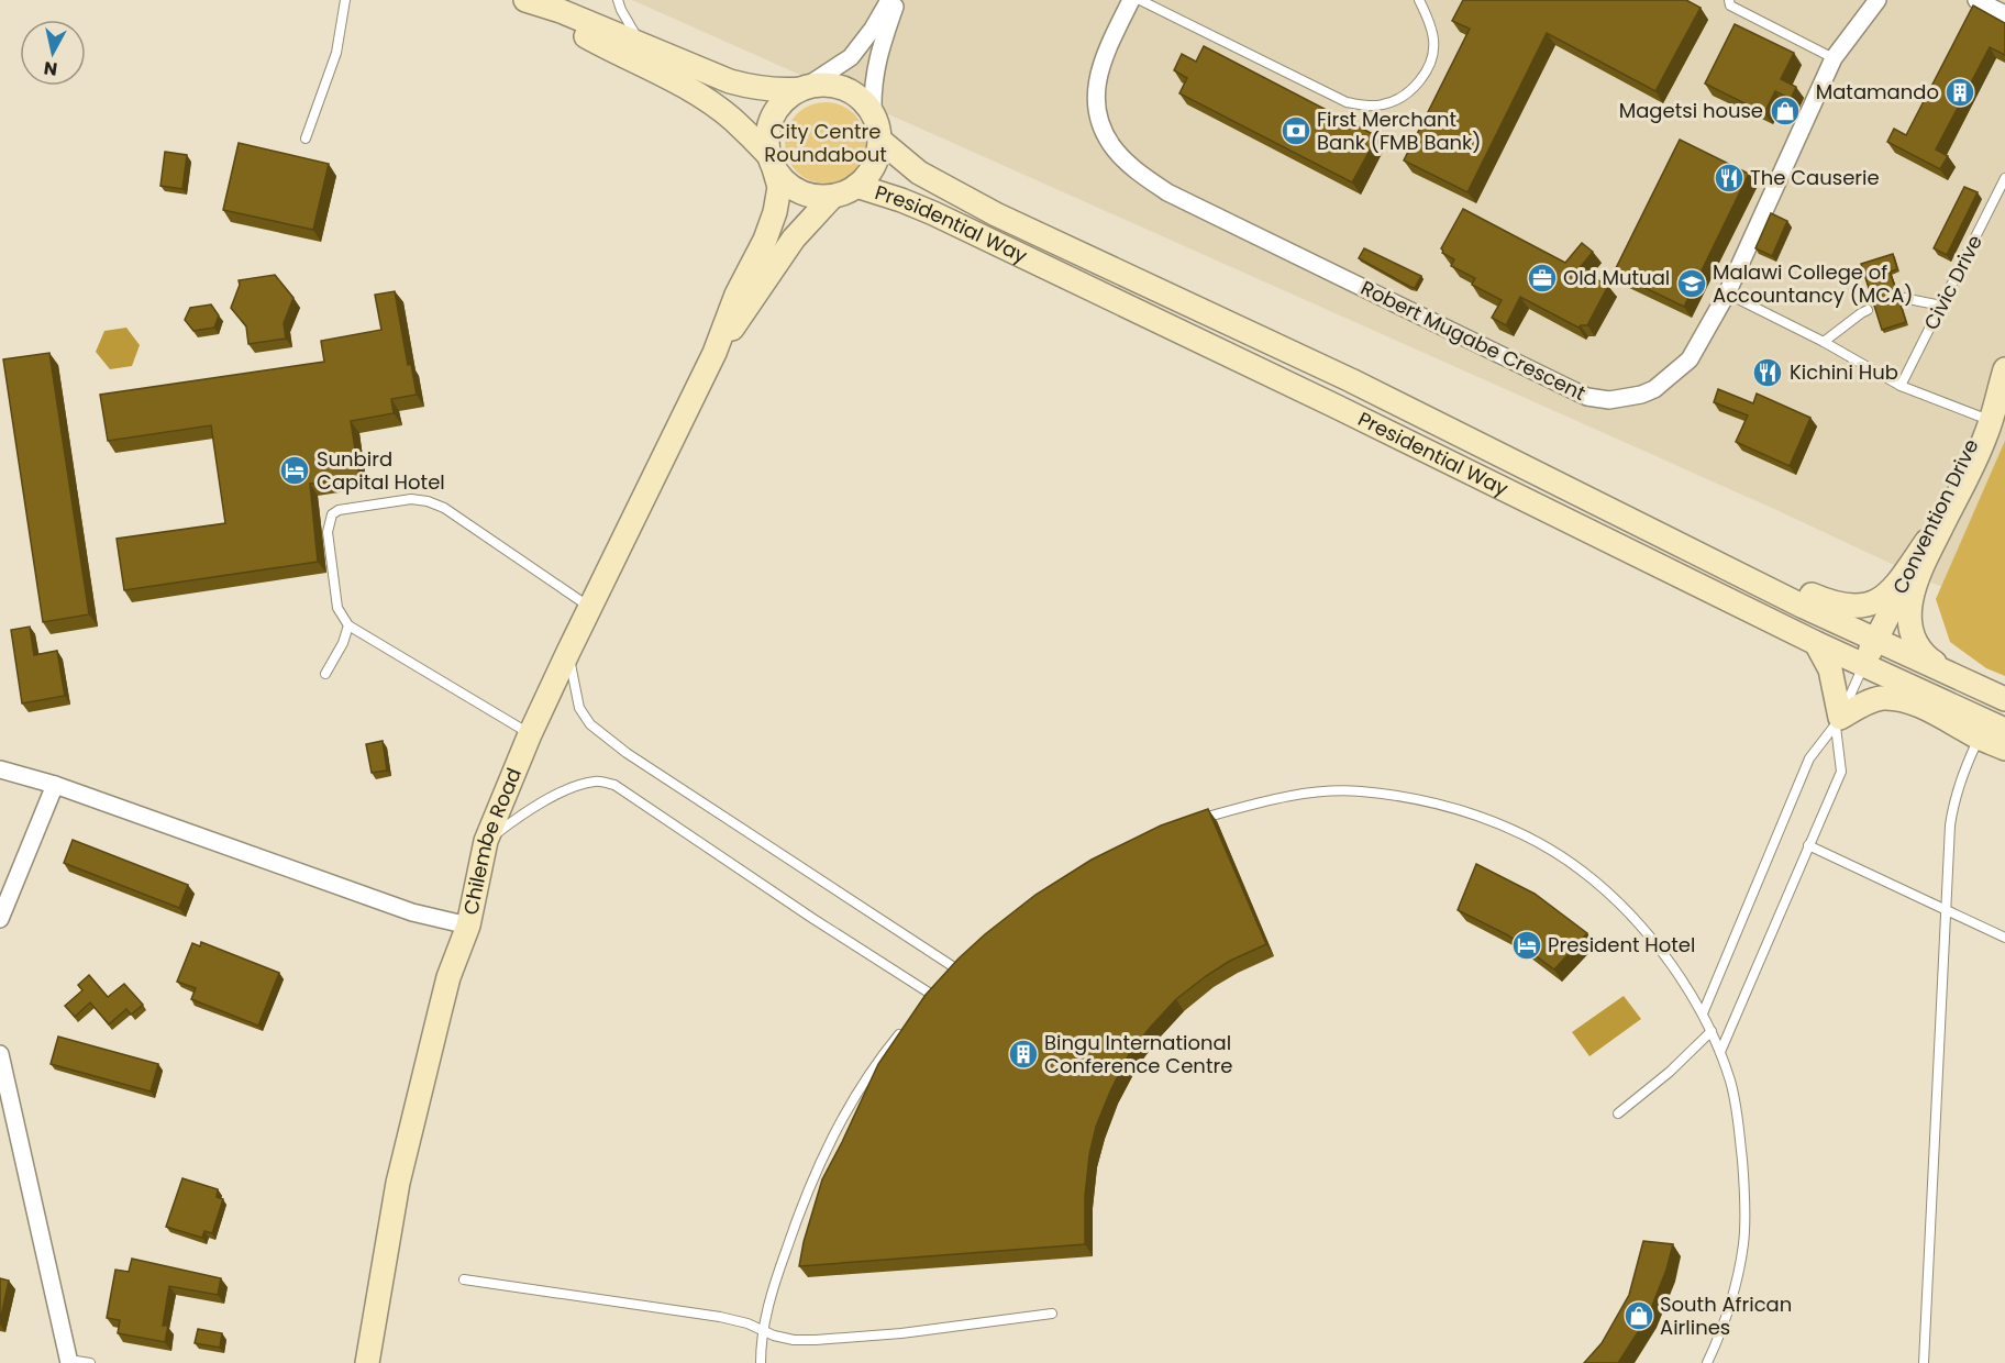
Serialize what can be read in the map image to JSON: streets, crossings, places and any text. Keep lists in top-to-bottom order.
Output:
{
  "streets": {
    "main road": ["Presidential Way", "Convention Drive", "Chilembe Road"],
    "street": ["Robert Mugabe Crescent"],
    "lane": ["Civic Drive"]
  },
  "crossings": [
    ["Presidential Way", "Convention Drive"]
  ],
  "parks": ["City Centre Roundabout"],
  "places": {
    "building": ["Matamando", "Bingu International Conference Centre"],
    "shop": ["Magetsi house", "South African Airlines"],
    "bank": ["First Merchant Bank (FMB Bank)"],
    "restaurant": ["The Causerie", "Kichini Hub"],
    "office": ["Old Mutual"],
    "school or university": ["Malawi College of Accountancy (MCA)"],
    "hotel": ["Sunbird Capital Hotel", "President Hotel"]
  },
  "north": "bottom"
}
